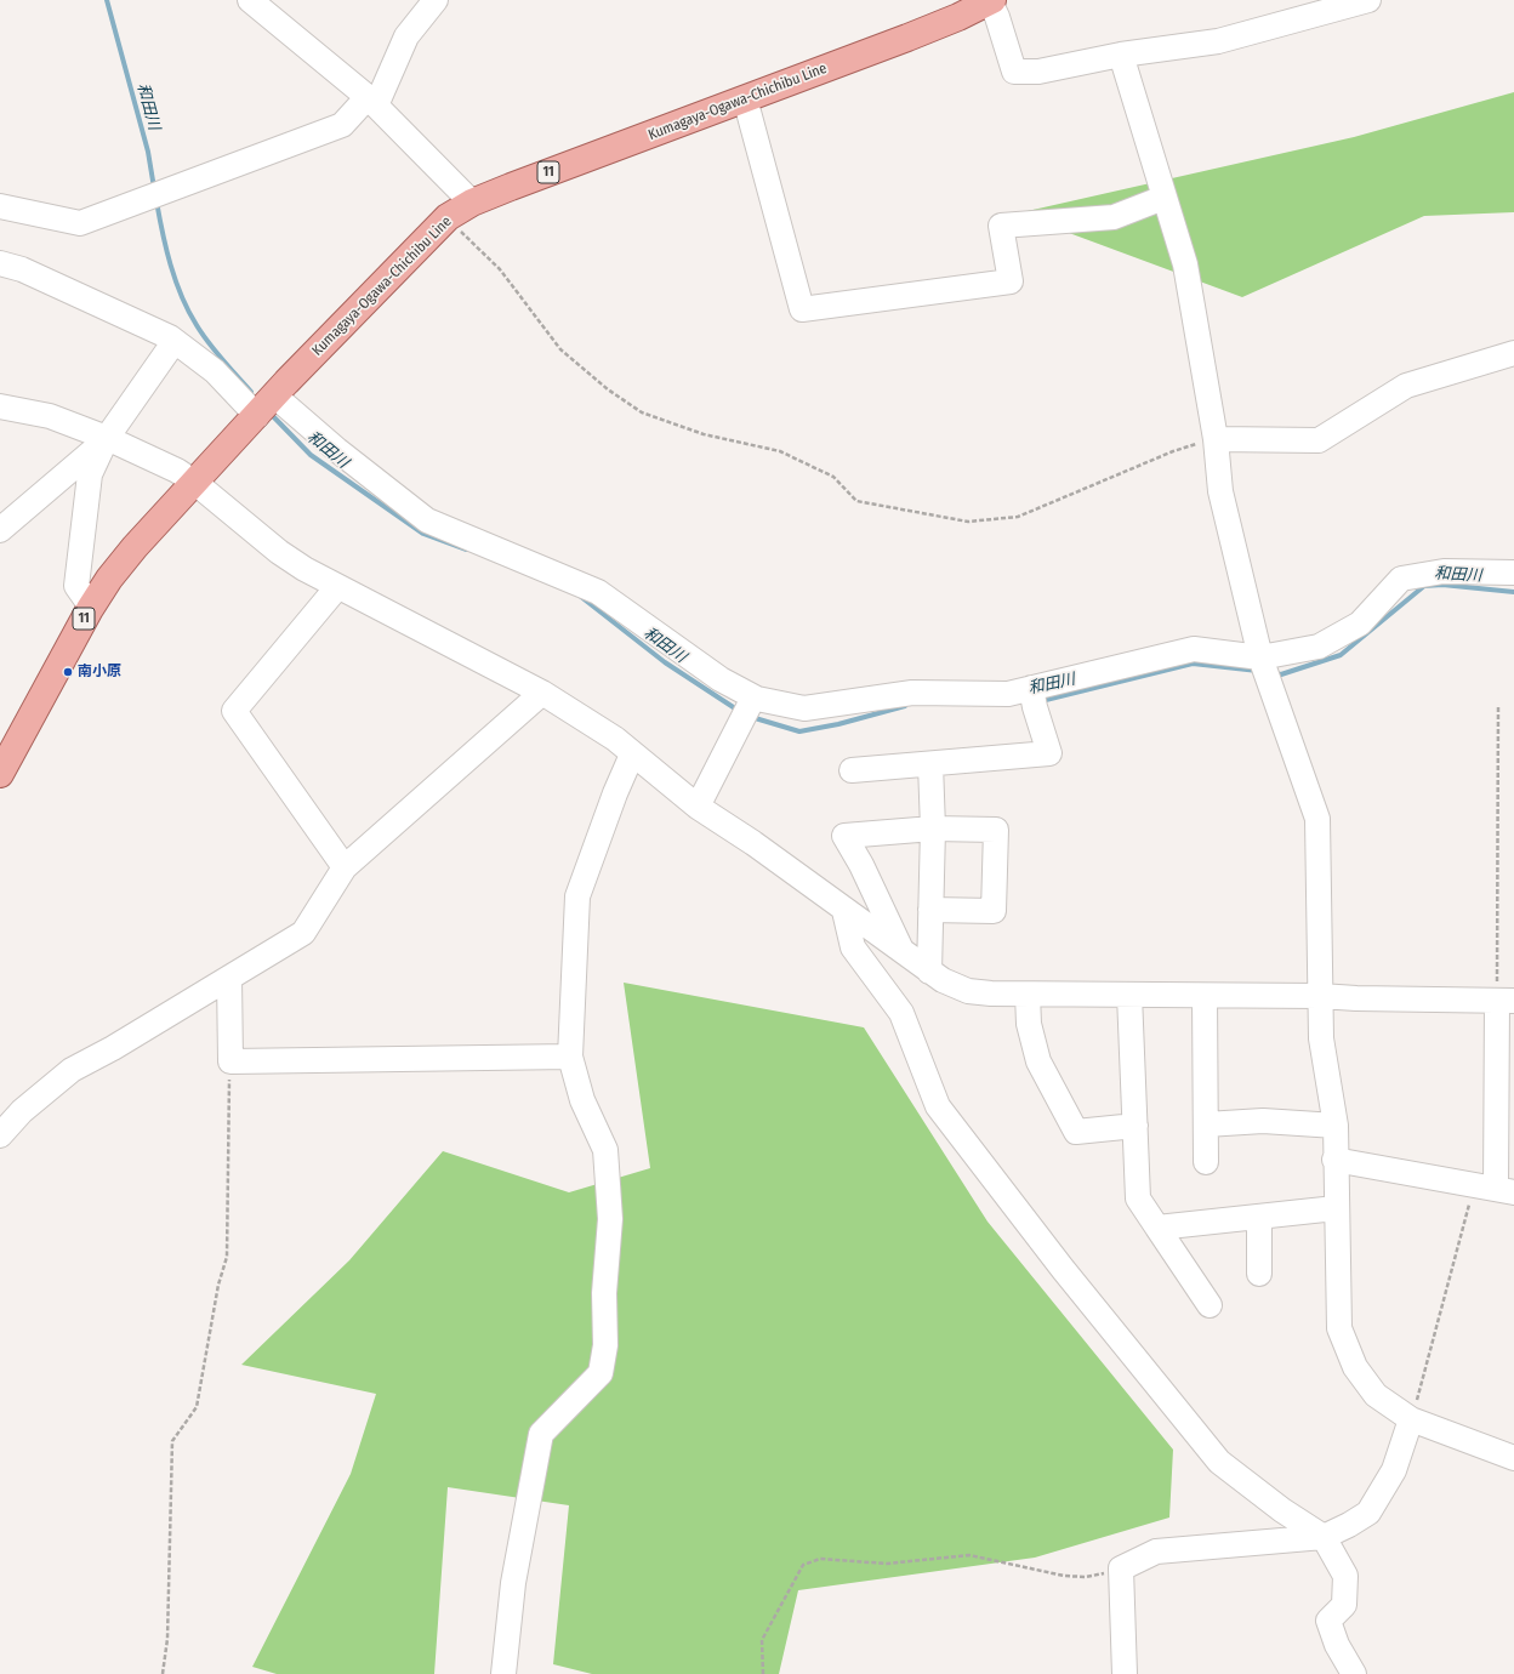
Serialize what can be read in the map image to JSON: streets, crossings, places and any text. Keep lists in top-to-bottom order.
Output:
{
  "streets": {
    "main road": ["Kumagaya-Ogawa-Chichibu Line", "11"]
  },
  "water": ["和田川"],
  "places": ["南小原"]
}
